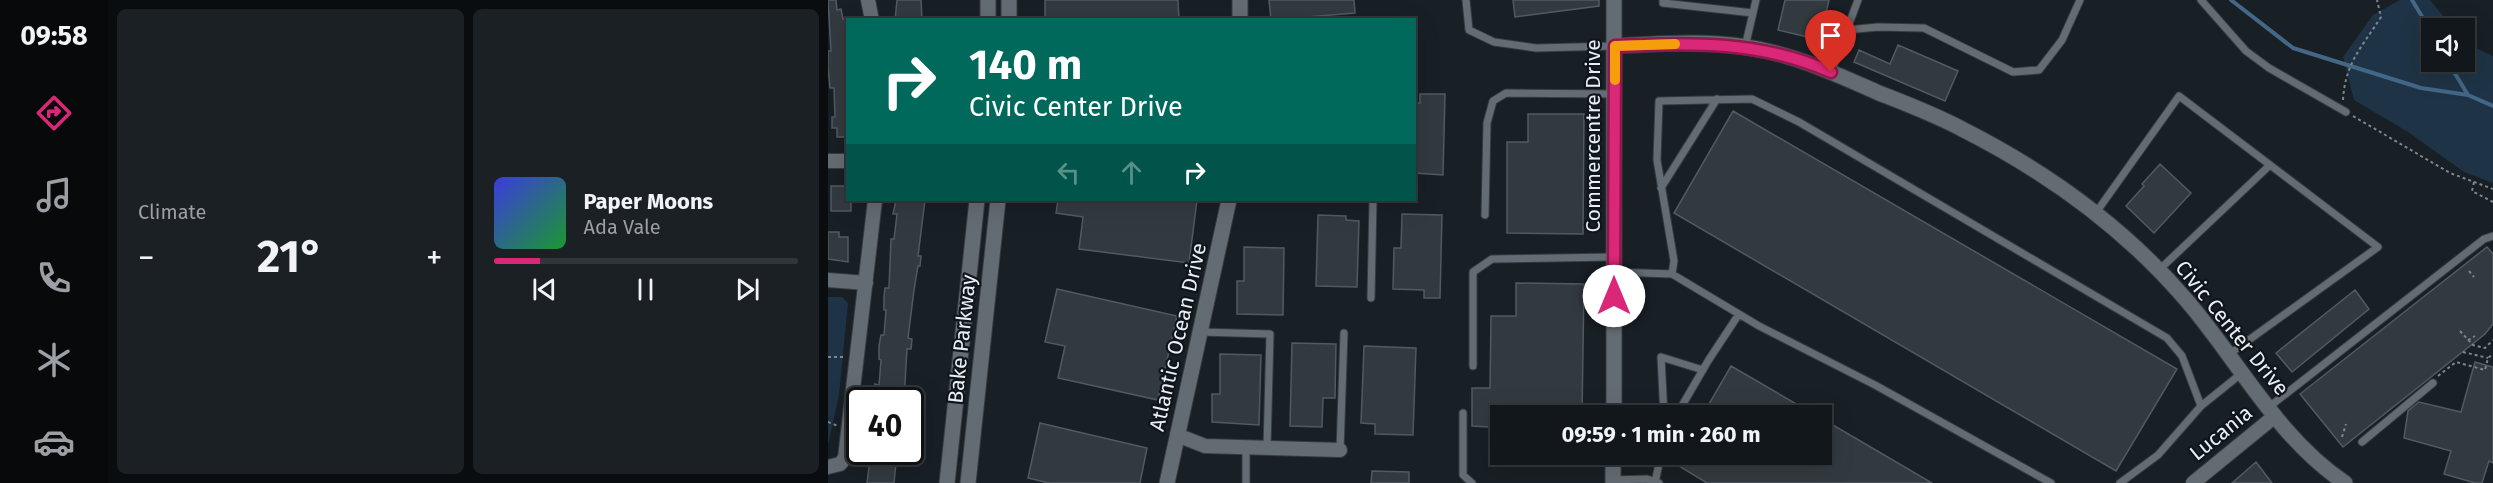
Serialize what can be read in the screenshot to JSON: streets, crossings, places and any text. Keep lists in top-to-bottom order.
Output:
{
  "streets": {
    "street": [
      "Commercentre Drive",
      "Civic Center Drive",
      "Atlantic Ocean Drive",
      "Bake Parkway",
      "Lucania"
    ]
  },
  "crossings": [
    ["Commercentre Drive", "Civic Center Drive"],
    ["Civic Center Drive", "Lucania"]
  ],
  "page": {
    "tabs": "09:58",
    "tile": "Climate",
    "turn": ["140 m", "Civic Center Drive"],
    "song": ["Paper Moons", "Ada Vale"],
    "heat": ["−", "21°", "+"],
    "limit": "40",
    "trip": "09:59 · 1 min · 260 m"
  }
}
